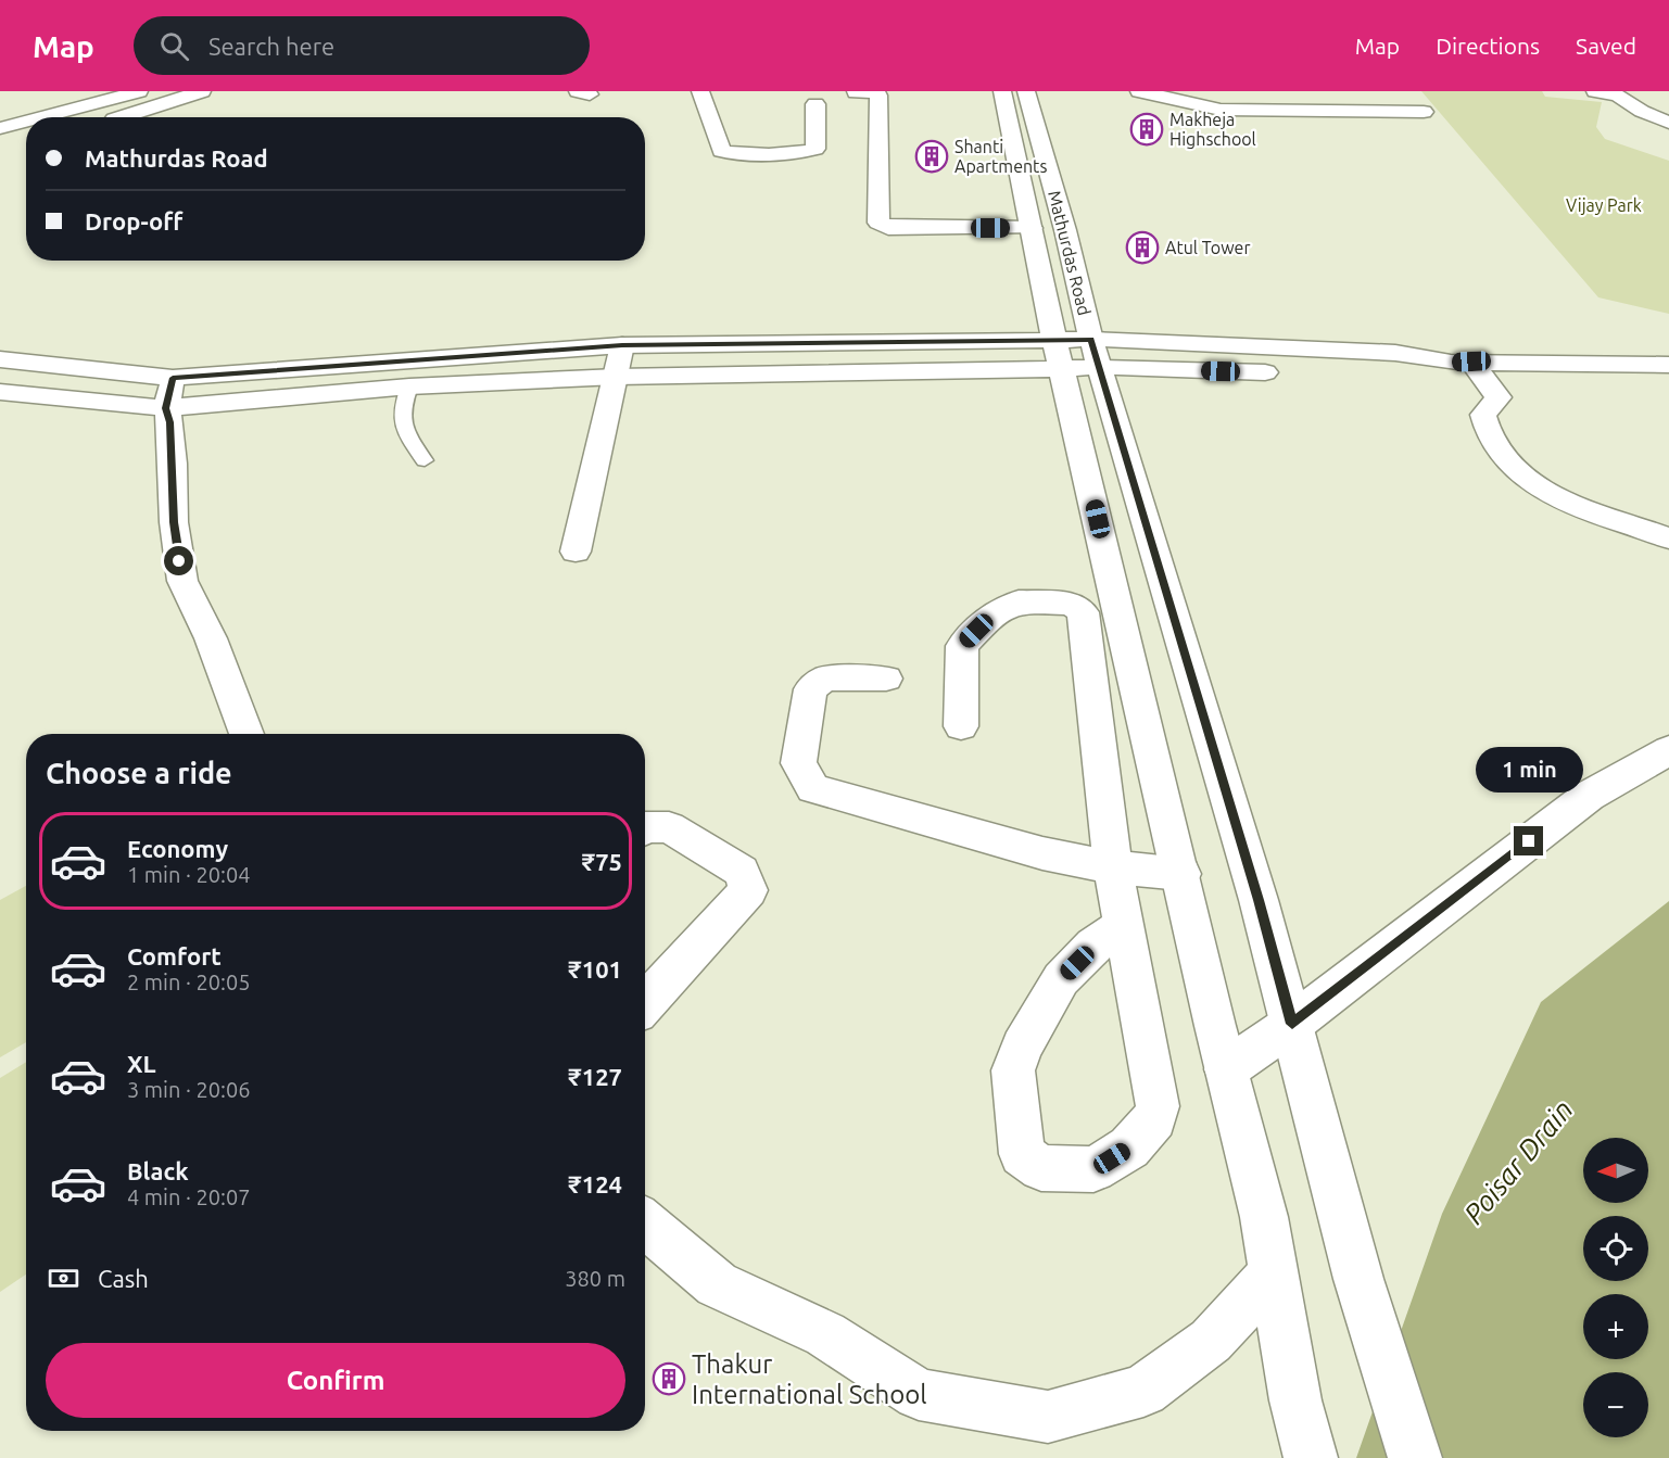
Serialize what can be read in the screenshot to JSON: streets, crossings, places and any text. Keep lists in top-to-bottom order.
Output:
{
  "streets": {
    "street": ["Mathurdas Road"]
  },
  "water": ["Poisar Drain"],
  "parks": ["Vijay Park"],
  "places": {
    "building": [
      "Makheja Highschool",
      "Shanti Apartments",
      "Atul Tower",
      "Thakur International School"
    ]
  },
  "north": "left",
  "page": {
    "header": "Map",
    "search": "Search here",
    "nav": ["Map", "Directions", "Saved"],
    "banner": ["Mathurdas Road", "Drop-off"],
    "heading": "Choose a ride",
    "bubble": "1 min",
    "list": [
      {
        "name": "Economy",
        "note": "1 min · 20:04",
        "value": "₹75"
      },
      {
        "name": "Comfort",
        "note": "2 min · 20:05",
        "value": "₹101"
      },
      {
        "name": "XL",
        "note": "3 min · 20:06",
        "value": "₹127"
      },
      {
        "name": "Black",
        "note": "4 min · 20:07",
        "value": "₹124"
      }
    ],
    "map_buttons": ["+", "−"],
    "pay": ["Cash", "380 m"],
    "buttons": "Confirm"
  }
}
